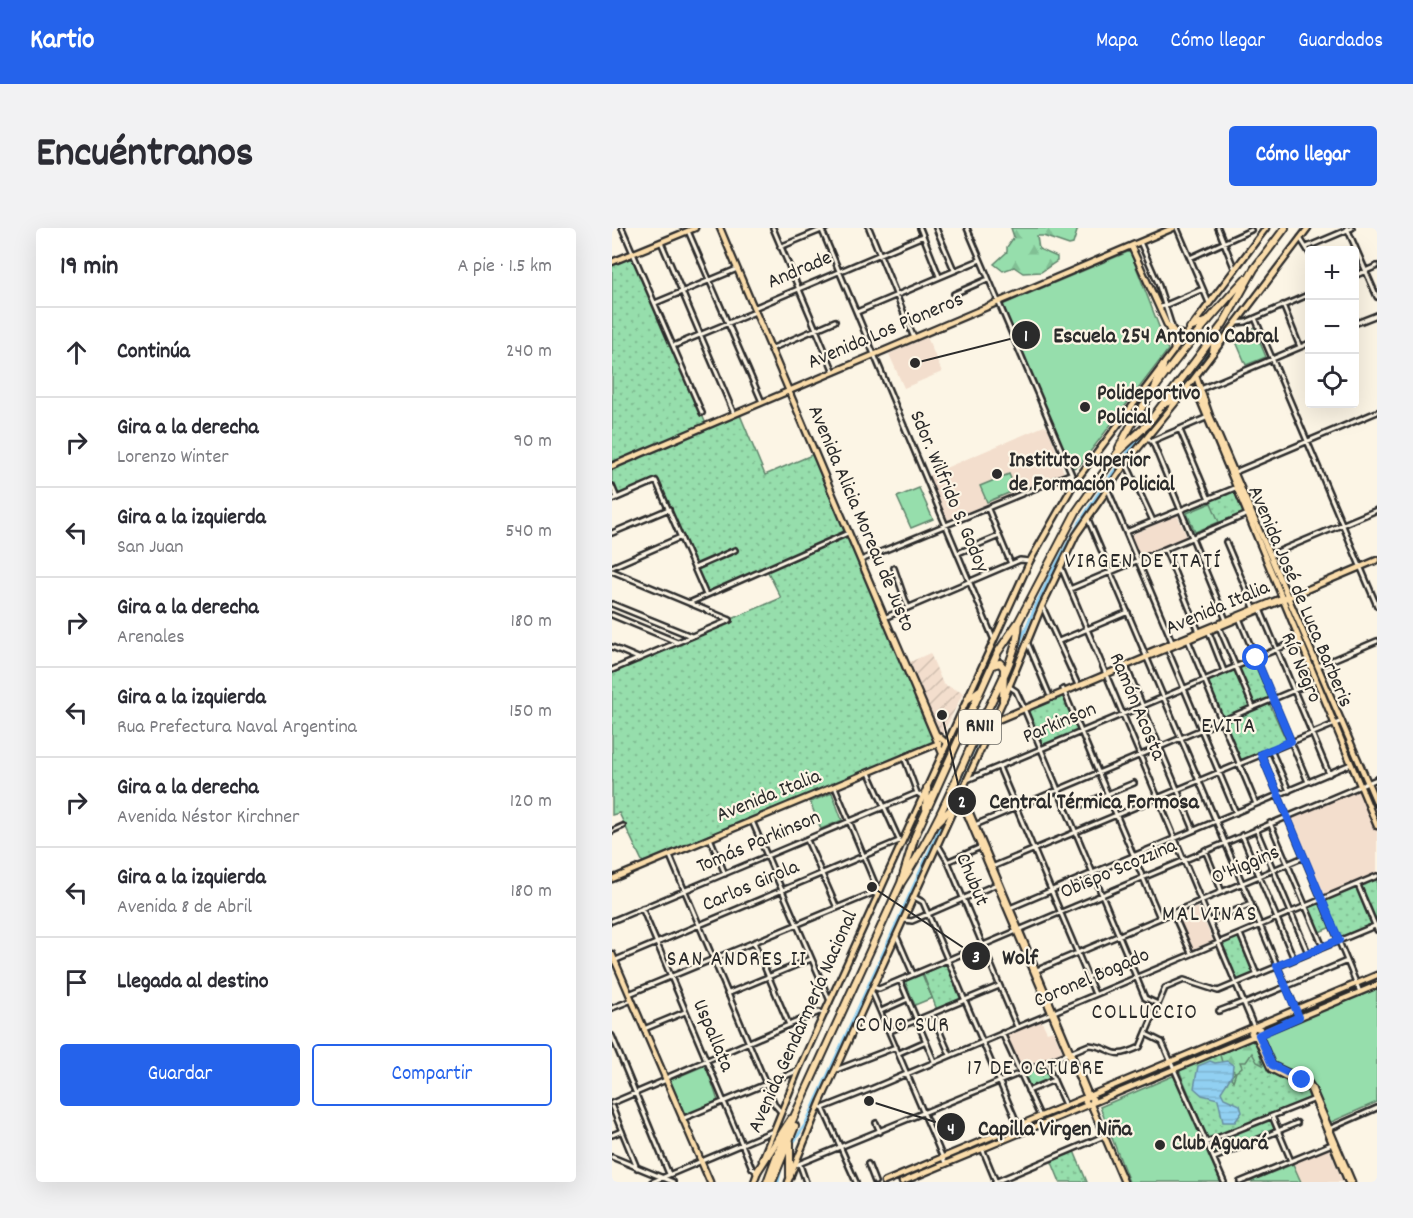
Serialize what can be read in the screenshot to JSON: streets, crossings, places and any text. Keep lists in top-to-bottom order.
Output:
{
  "streets": {
    "highway": ["RN11"],
    "main road": [
      "Avenida Los Pioneros",
      "Avenida Alicia Moreau de Justo",
      "Avenida José de Luca Barberis",
      "Avenida Italia",
      "Avenida Gendarmería Nacional"
    ],
    "street": [
      "Andrade",
      "Sdor. Wilfrido S. Godoy",
      "Río Negro",
      "Ramón Acosta",
      "Parkinson",
      "Tomás Parkinson",
      "O'Higgins",
      "Obispo Scozzina",
      "Chubut",
      "Carlos Girola",
      "Coronel Bogado",
      "Uspallata"
    ]
  },
  "crossings": [
    ["Andrade", "Sdor. Wilfrido S. Godoy"],
    ["Andrade", "Avenida Alicia Moreau de Justo"],
    ["Avenida Los Pioneros", "Sdor. Wilfrido S. Godoy"],
    ["Avenida Los Pioneros", "Avenida Alicia Moreau de Justo"],
    ["Sdor. Wilfrido S. Godoy", "Avenida Gendarmería Nacional"],
    ["Avenida Alicia Moreau de Justo", "Avenida Italia"],
    ["Avenida Alicia Moreau de Justo", "Avenida Gendarmería Nacional"],
    ["Avenida José de Luca Barberis", "Avenida Italia"],
    ["Avenida José de Luca Barberis", "Parkinson"],
    ["Avenida José de Luca Barberis", "Obispo Scozzina"],
    ["Avenida Italia", "Río Negro"],
    ["Avenida Italia", "Ramón Acosta"],
    ["Avenida Italia", "Avenida Gendarmería Nacional"],
    ["Río Negro", "Parkinson"],
    ["Ramón Acosta", "Parkinson"],
    ["Ramón Acosta", "O'Higgins"],
    ["Ramón Acosta", "Obispo Scozzina"],
    ["Ramón Acosta", "Coronel Bogado"],
    ["Tomás Parkinson", "Uspallata"],
    ["Obispo Scozzina", "Chubut"],
    ["Chubut", "Coronel Bogado"],
    ["Carlos Girola", "Avenida Gendarmería Nacional"],
    ["Carlos Girola", "Uspallata"],
    ["Avenida Gendarmería Nacional", "Uspallata"]
  ],
  "districts": [
    "VIRGEN DE ITATÍ",
    "EVITA",
    "MALVINAS",
    "SAN ANDRES II",
    "COLLUCCIO",
    "CONO SUR",
    "17 DE OCTUBRE"
  ],
  "places": [
    "Escuela 254 Antonio Cabral",
    "Polideportivo Policial",
    "Instituto Superior de Formación Policial",
    "Central Térmica Formosa",
    "Wolf",
    "Capilla Virgen Niña",
    "Club Aguará"
  ],
  "page": {
    "header": "Kartio",
    "nav": ["Mapa", "Cómo llegar", "Guardados"],
    "title": "Encuéntranos",
    "buttons": [
      "Cómo llegar",
      ["Guardar", "Compartir"]
    ],
    "heading": ["19 min", "A pie · 1.5 km"],
    "map_buttons": ["+", "−"],
    "list": [
      ["Continúa", "240 m"],
      ["Gira a la derecha", "Lorenzo Winter", "90 m"],
      ["Gira a la izquierda", "San Juan", "540 m"],
      ["Gira a la derecha", "Arenales", "180 m"],
      ["Gira a la izquierda", "Rua Prefectura Naval Argentina", "150 m"],
      ["Gira a la derecha", "Avenida Néstor Kirchner", "120 m"],
      ["Gira a la izquierda", "Avenida 8 de Abril", "180 m"],
      "Llegada al destino"
    ]
  }
}
